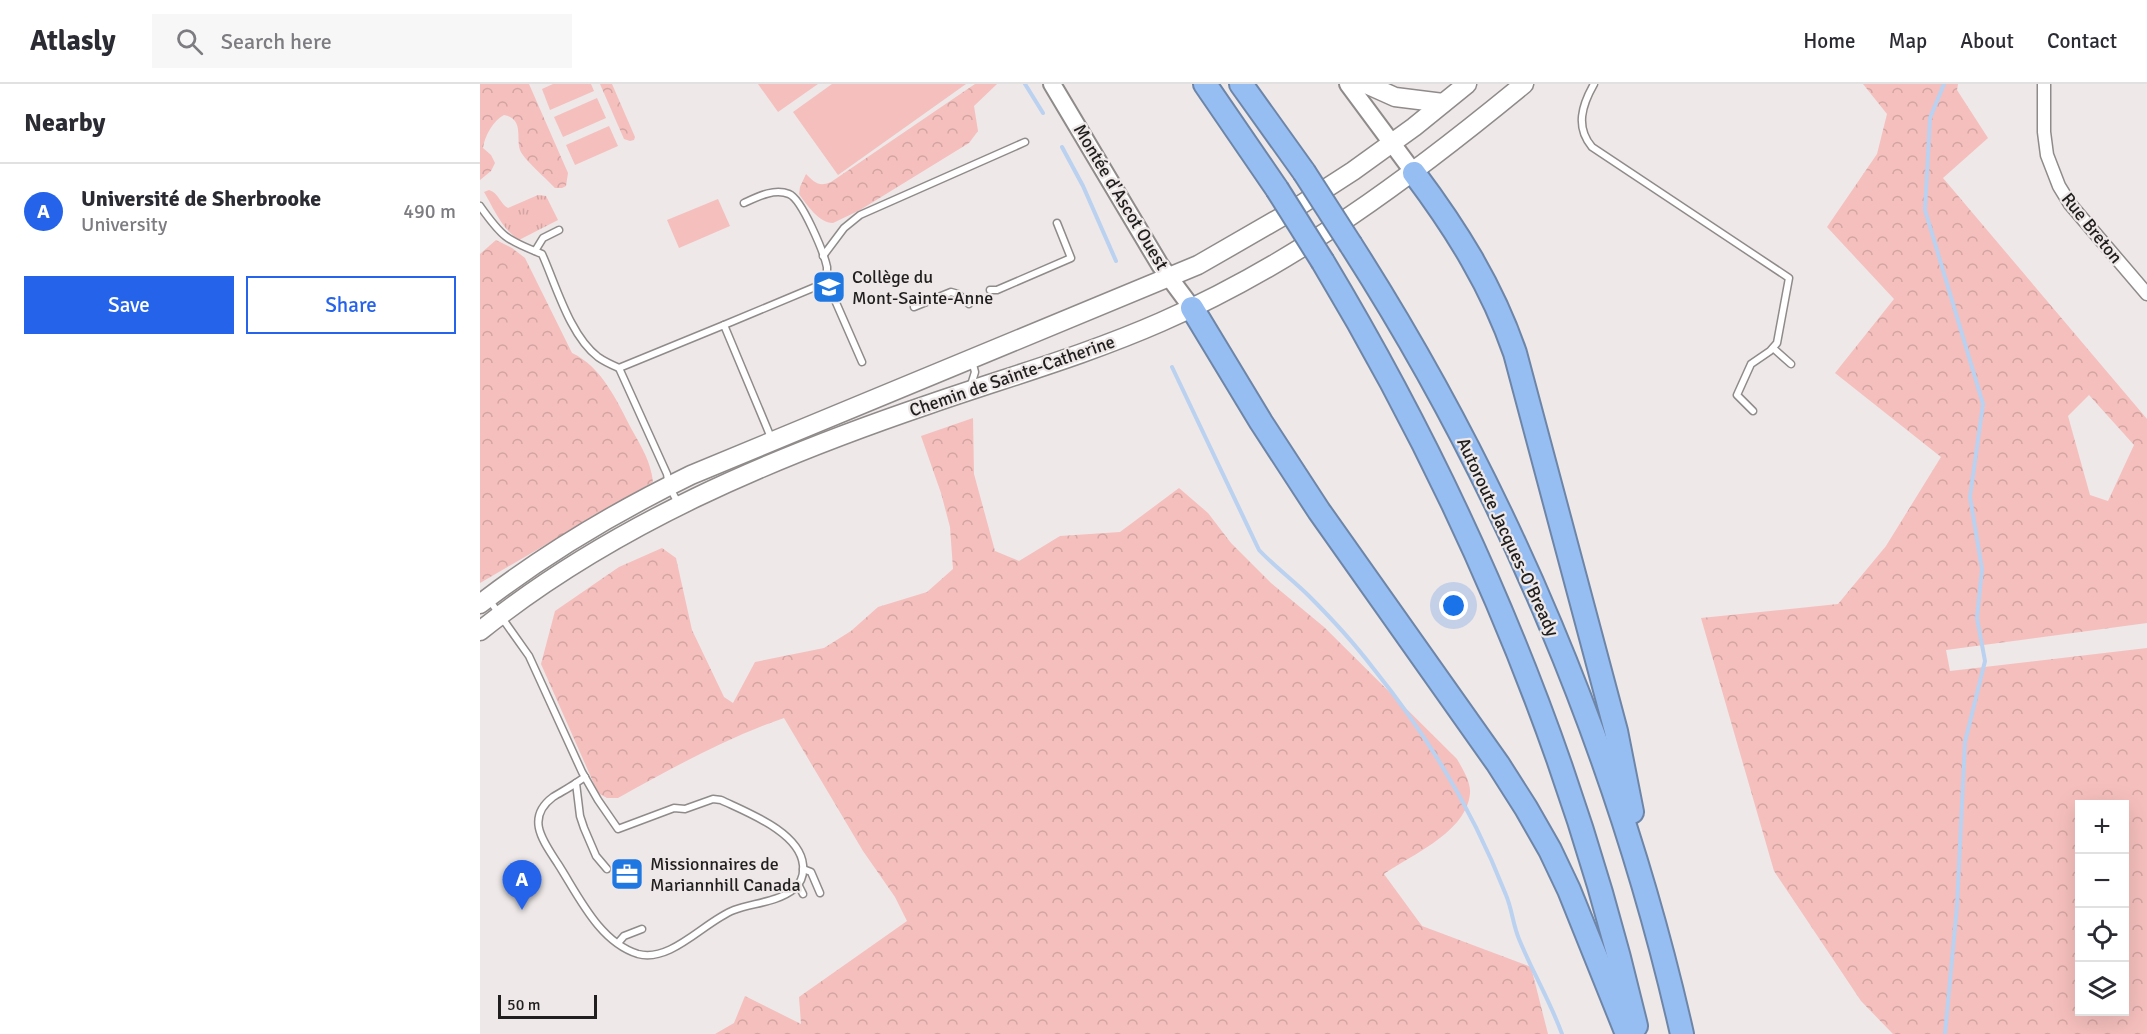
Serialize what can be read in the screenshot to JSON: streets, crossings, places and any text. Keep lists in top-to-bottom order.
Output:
{
  "streets": {
    "highway": ["Autoroute Jacques-O'Bready"],
    "main road": ["Chemin de Sainte-Catherine"],
    "street": ["Montée d'Ascot Ouest", "Rue Breton"]
  },
  "crossings": [
    ["Montée d'Ascot Ouest", "Chemin de Sainte-Catherine"]
  ],
  "places": {
    "school or university": ["Collège du Mont-Sainte-Anne"],
    "office": ["Missionnaires de Mariannhill Canada"]
  },
  "scale_bar": "50 m",
  "page": {
    "header": "Atlasly",
    "search": "Search here",
    "nav": [
      "Home",
      "Map",
      "About",
      "Contact"
    ],
    "heading": "Nearby",
    "list": [
      {
        "mark": "A",
        "name": "Université de Sherbrooke",
        "note": "University",
        "value": "490 m"
      }
    ],
    "buttons": ["Save", "Share"],
    "map_buttons": ["+", "−"],
    "pins": "A",
    "scale": "50 m"
  }
}
